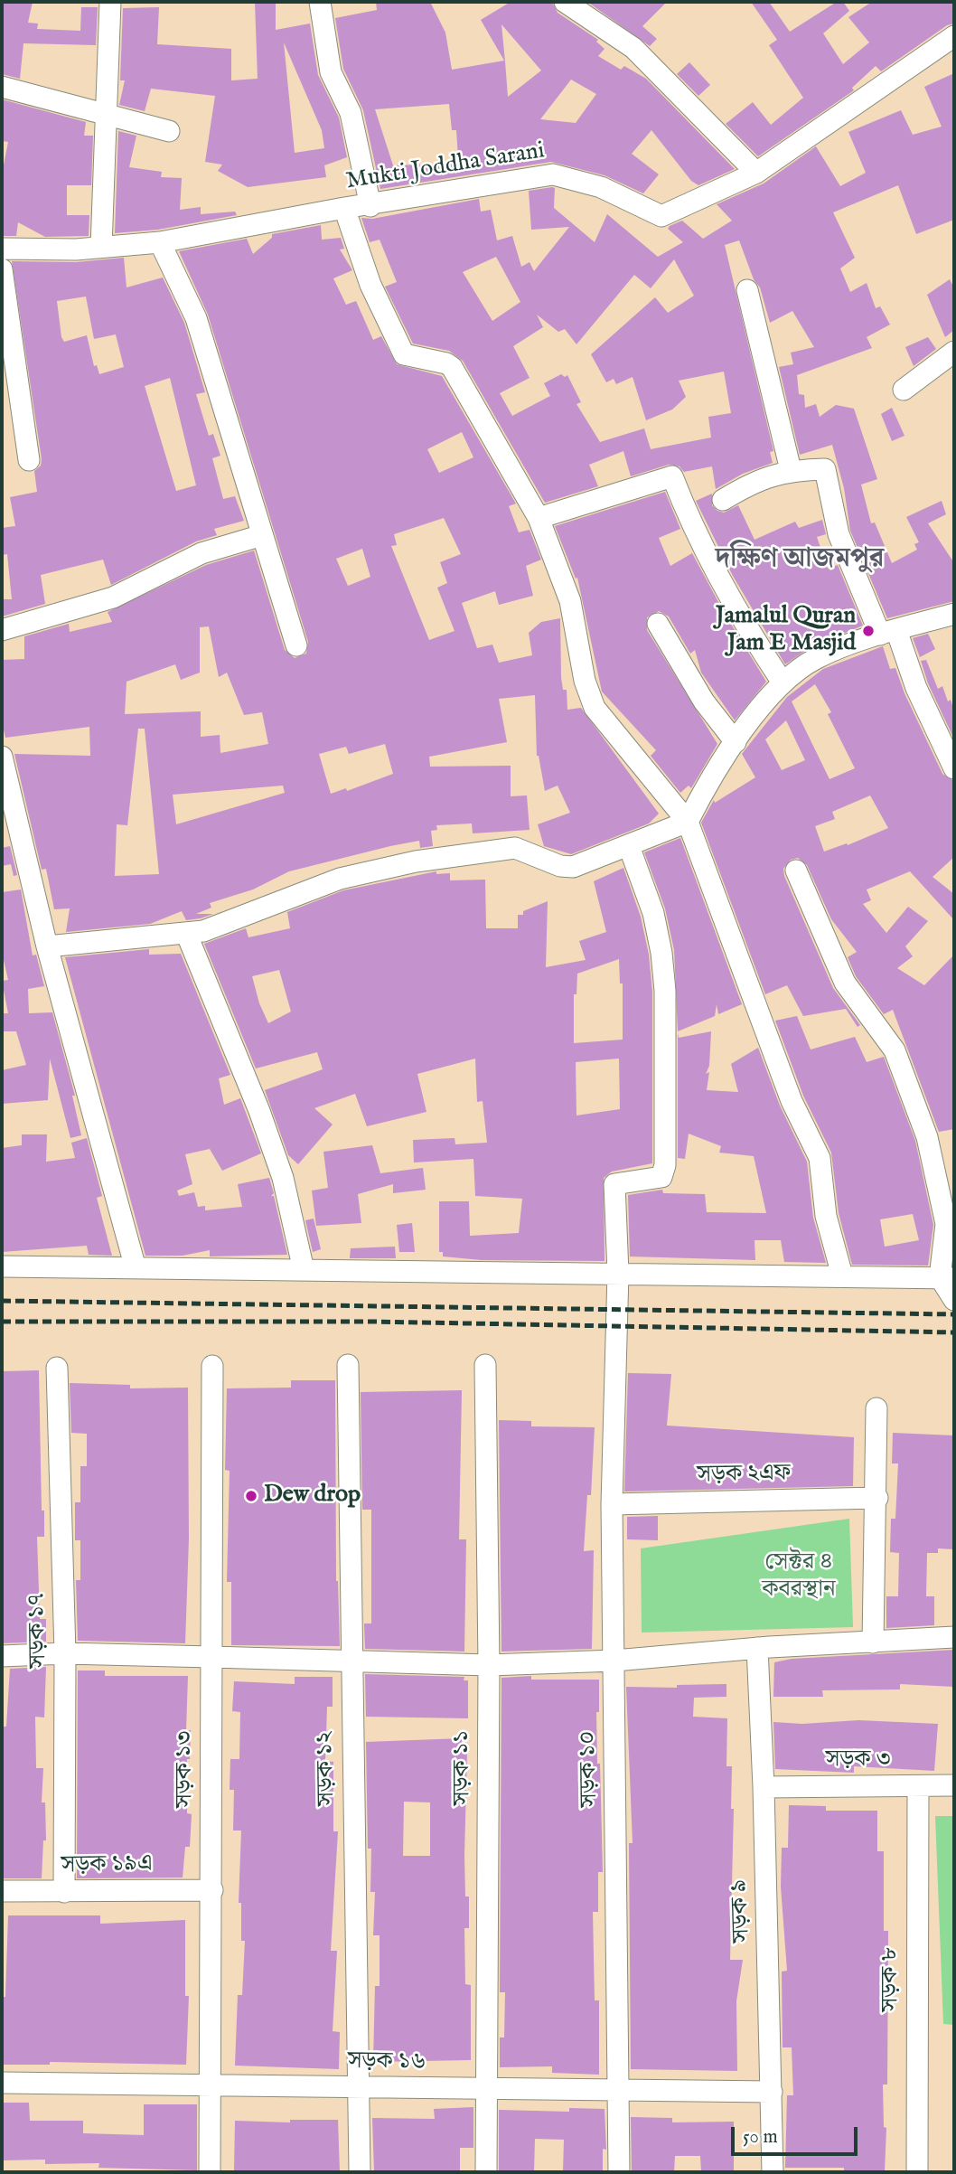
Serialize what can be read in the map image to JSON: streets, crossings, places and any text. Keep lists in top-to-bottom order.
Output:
{
  "streets": {
    "street": [
      "Mukti Joddha Sarani",
      "সড়ক ২এফ",
      "সড়ক ১৭",
      "সড়ক ৩",
      "সড়ক ১১",
      "সড়ক ১৩",
      "সড়ক ১২",
      "সড়ক ১০",
      "সড়ক ১৯এ",
      "সড়ক ৯",
      "সড়ক ৮",
      "সড়ক ১৬"
    ]
  },
  "crossings": [
    ["সড়ক ২এফ", "সড়ক ১০"],
    ["সড়ক ১৭", "সড়ক ১৯এ"],
    ["সড়ক ৩", "সড়ক ৯"],
    ["সড়ক ৩", "সড়ক ৮"],
    ["সড়ক ১১", "সড়ক ১৬"],
    ["সড়ক ১৩", "সড়ক ১৯এ"],
    ["সড়ক ১৩", "সড়ক ১৬"],
    ["সড়ক ১২", "সড়ক ১৬"],
    ["সড়ক ১০", "সড়ক ১৬"],
    ["সড়ক ৯", "সড়ক ১৬"]
  ],
  "districts": ["দক্ষিণ আজমপুর"],
  "parks": ["সেক্টর ৪ কবরস্থান"],
  "places": ["Jamalul Quran Jam E Masjid", "Dew drop"],
  "scale_bar": "50 m"
}
